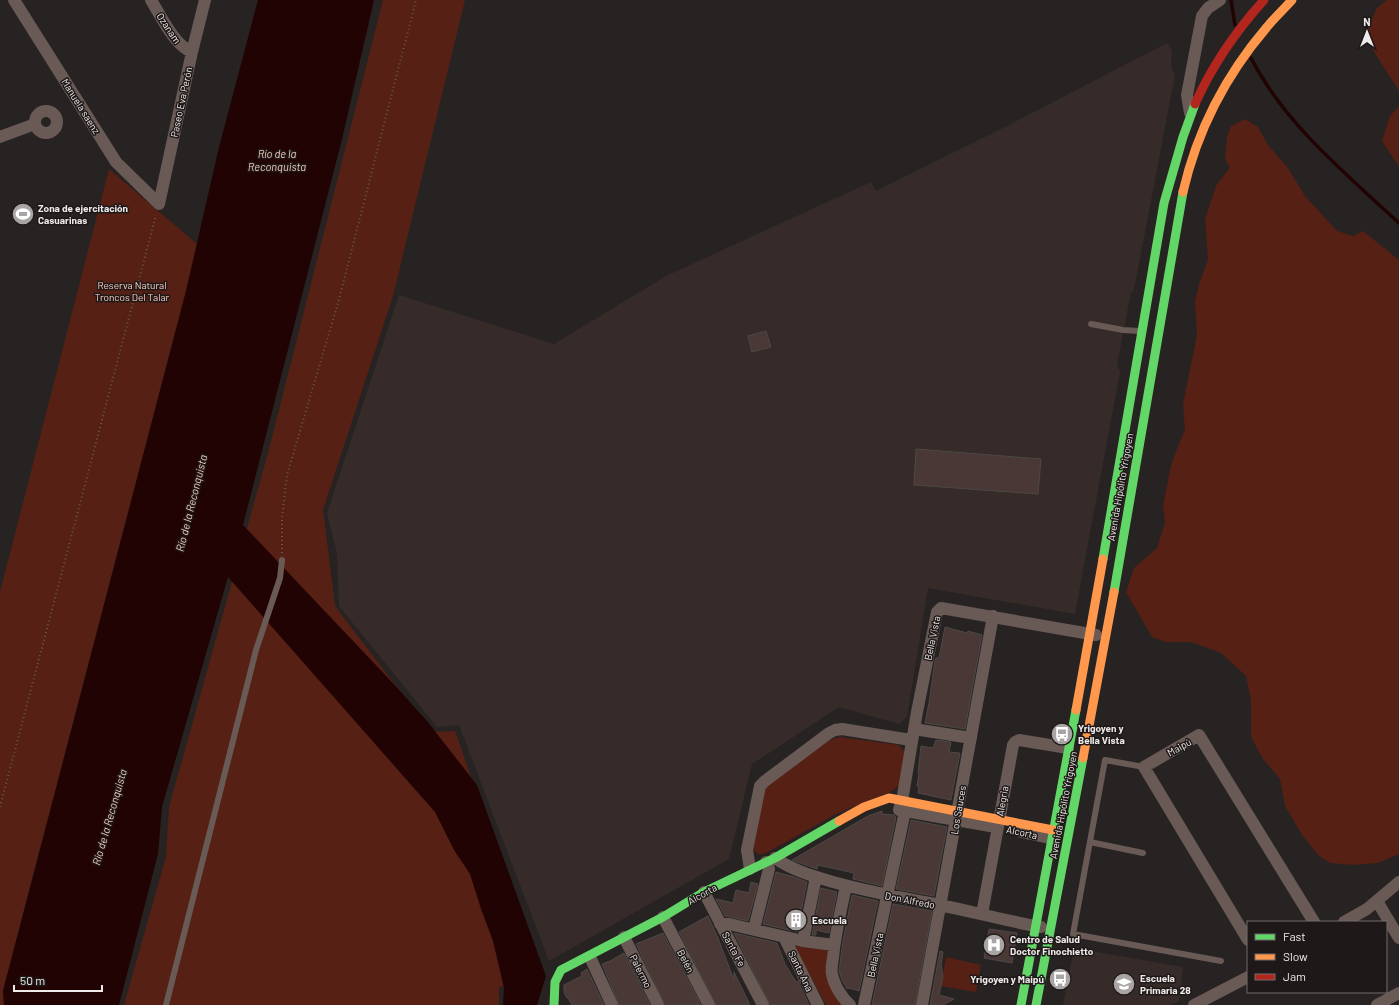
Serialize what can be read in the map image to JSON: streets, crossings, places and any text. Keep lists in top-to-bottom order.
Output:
{
  "streets": {
    "main road": ["Avenida Hipólito Yrigoyen", "Alcorta"],
    "street": [
      "Ozanam",
      "Paseo Eva Perón",
      "Manuela saenz",
      "Bella Vista",
      "Maipú",
      "Alegria",
      "Los Sauces",
      "Don Alfredo",
      "Santa Fe",
      "Belén",
      "Palermo",
      "Santa Ana"
    ]
  },
  "crossings": [
    ["Ozanam", "Paseo Eva Perón"],
    ["Paseo Eva Perón", "Manuela saenz"],
    ["Avenida Hipólito Yrigoyen", "Bella Vista"],
    ["Avenida Hipólito Yrigoyen", "Alegria"],
    ["Avenida Hipólito Yrigoyen", "Alcorta"],
    ["Avenida Hipólito Yrigoyen", "Don Alfredo"],
    ["Bella Vista", "Los Sauces"],
    ["Bella Vista", "Alcorta"],
    ["Bella Vista", "Don Alfredo"],
    ["Alegria", "Alcorta"],
    ["Alegria", "Don Alfredo"],
    ["Los Sauces", "Alcorta"],
    ["Los Sauces", "Don Alfredo"],
    ["Alcorta", "Don Alfredo"],
    ["Alcorta", "Santa Fe"],
    ["Alcorta", "Belén"],
    ["Alcorta", "Palermo"]
  ],
  "water": ["Río de la Reconquista"],
  "parks": ["Reserva Natural Troncos Del Talar"],
  "places": {
    "sports": ["Zona de ejercitación Casuarinas"],
    "bus stop": ["Yrigoyen y Bella Vista", "Yrigoyen y Maipú"],
    "building": ["Escuela"],
    "hospital": ["Centro de Salud Doctor Finochietto"],
    "school or university": ["Escuela Primaria 28"]
  },
  "legend": ["Fast", "Slow", "Jam"],
  "scale_bar": "50 m",
  "north": "top"
}
